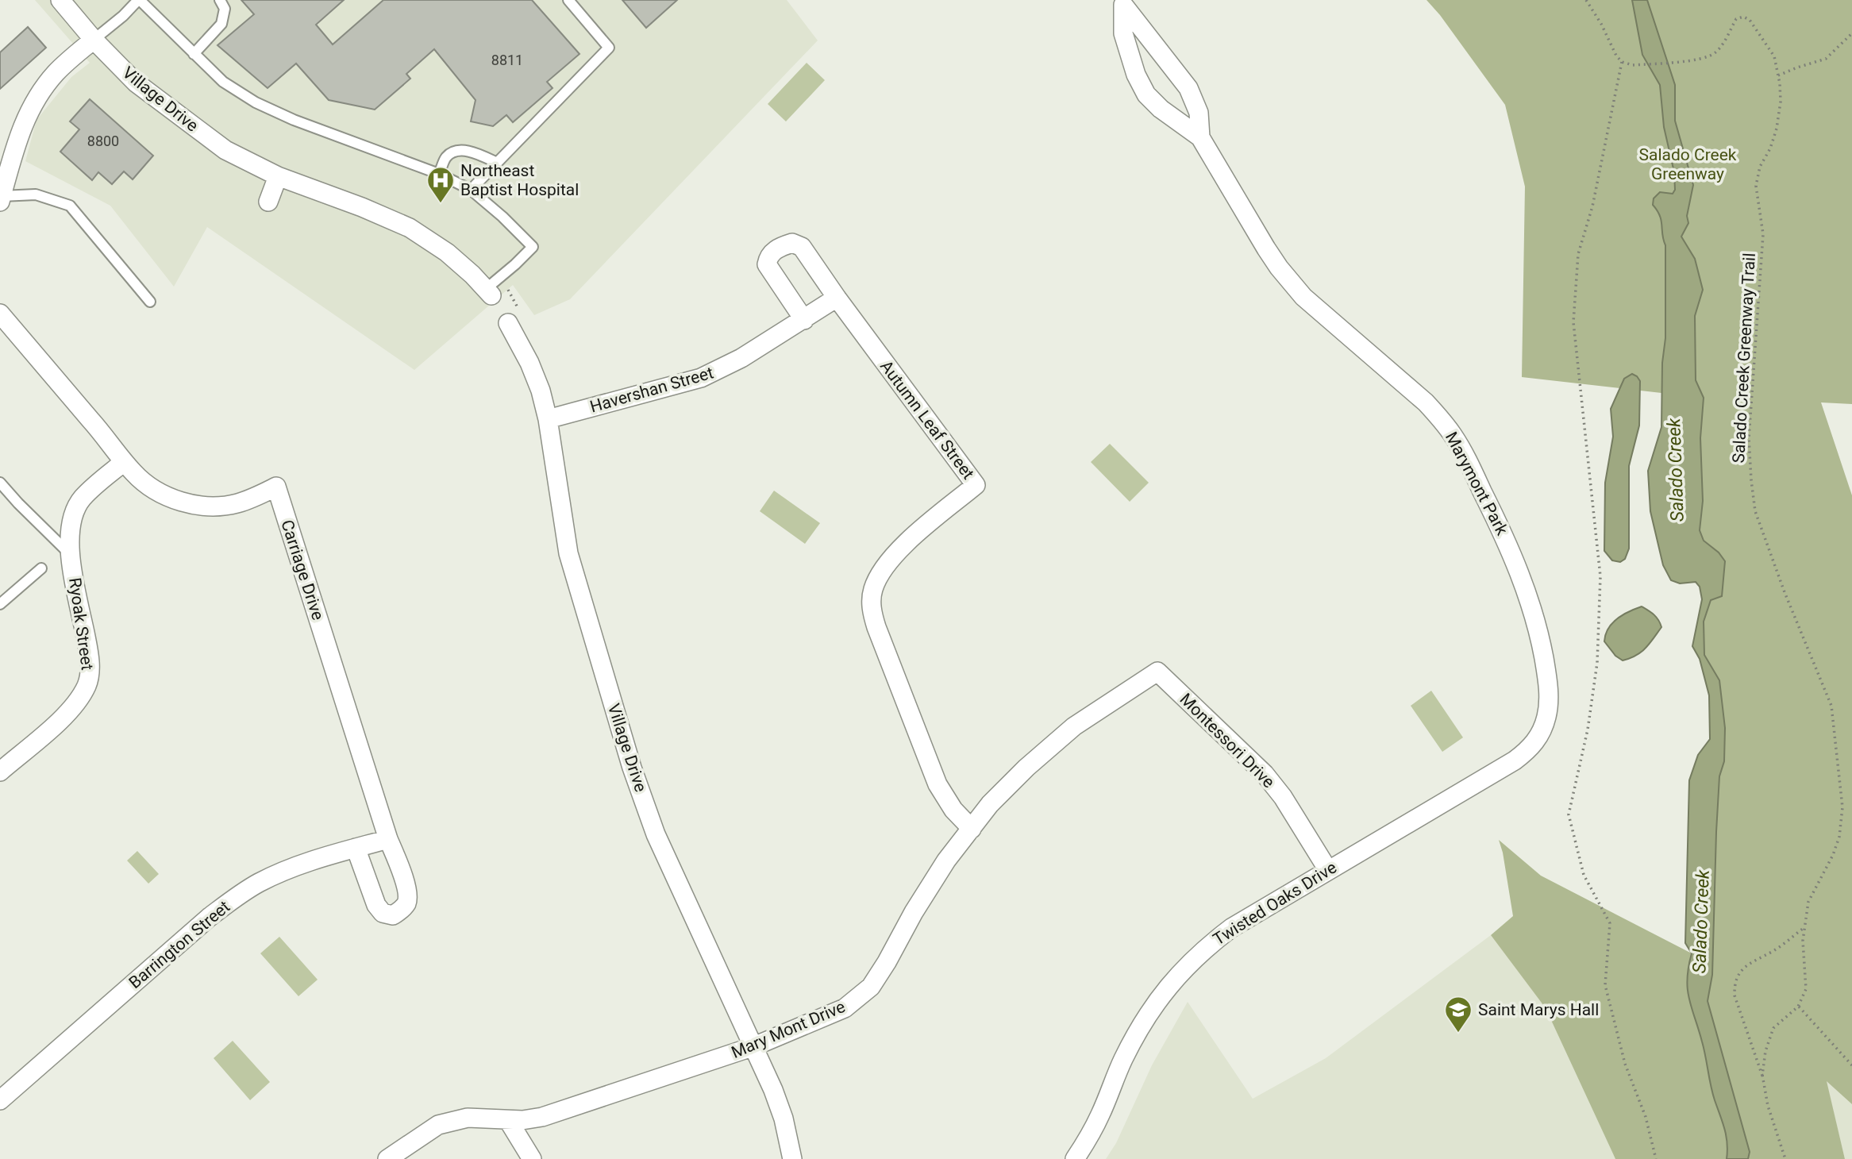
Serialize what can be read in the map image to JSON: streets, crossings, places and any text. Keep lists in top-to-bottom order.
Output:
{
  "streets": {
    "street": [
      "Village Drive",
      "Havershan Street",
      "Autumn Leaf Street",
      "Marymont Park",
      "Carriage Drive",
      "Ryoak Street",
      "Montessori Drive",
      "Twisted Oaks Drive",
      "Barrington Street",
      "Mary Mont Drive"
    ],
    "path": ["Salado Creek Greenway Trail"]
  },
  "crossings": [
    ["Village Drive", "Havershan Street"],
    ["Village Drive", "Mary Mont Drive"],
    ["Havershan Street", "Autumn Leaf Street"],
    ["Autumn Leaf Street", "Mary Mont Drive"],
    ["Marymont Park", "Twisted Oaks Drive"],
    ["Carriage Drive", "Ryoak Street"],
    ["Carriage Drive", "Barrington Street"],
    ["Montessori Drive", "Twisted Oaks Drive"],
    ["Montessori Drive", "Mary Mont Drive"]
  ],
  "water": ["Salado Creek"],
  "parks": ["Salado Creek Greenway"],
  "places": {
    "hospital": ["Northeast Baptist Hospital"],
    "school or university": ["Saint Marys Hall"]
  },
  "house_numbers": ["8811", "8800"]
}
